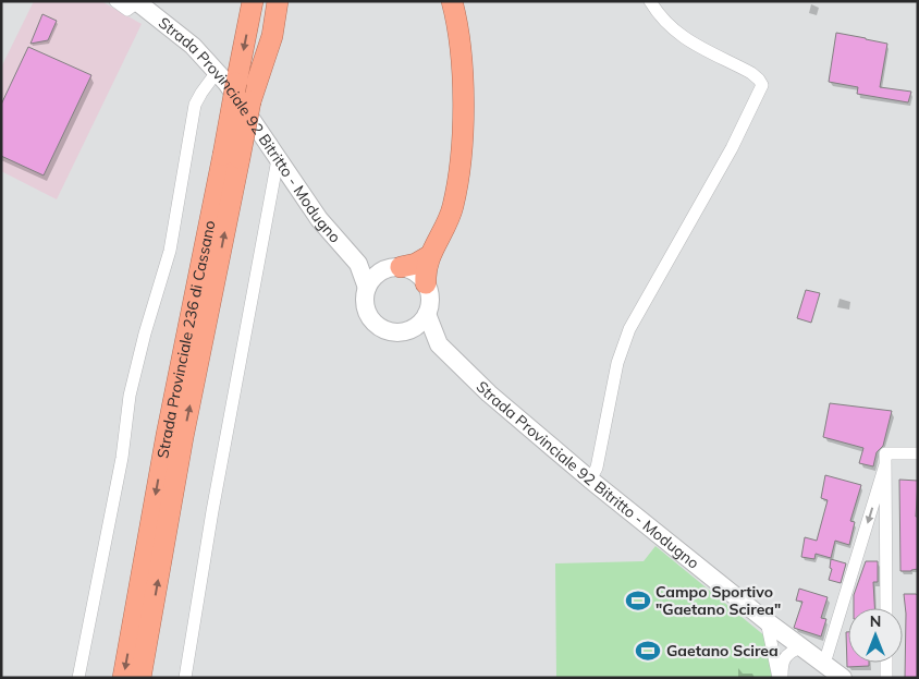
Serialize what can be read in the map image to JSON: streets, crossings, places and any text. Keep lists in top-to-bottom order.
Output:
{
  "streets": {
    "highway": ["Strada Provinciale 236 di Cassano"],
    "main road": ["Strada Provinciale 92 Bitritto - Modugno"]
  },
  "places": {
    "sports": ["Campo Sportivo \"Gaetano Scirea\"", "Gaetano Scirea"]
  },
  "north": "top"
}
